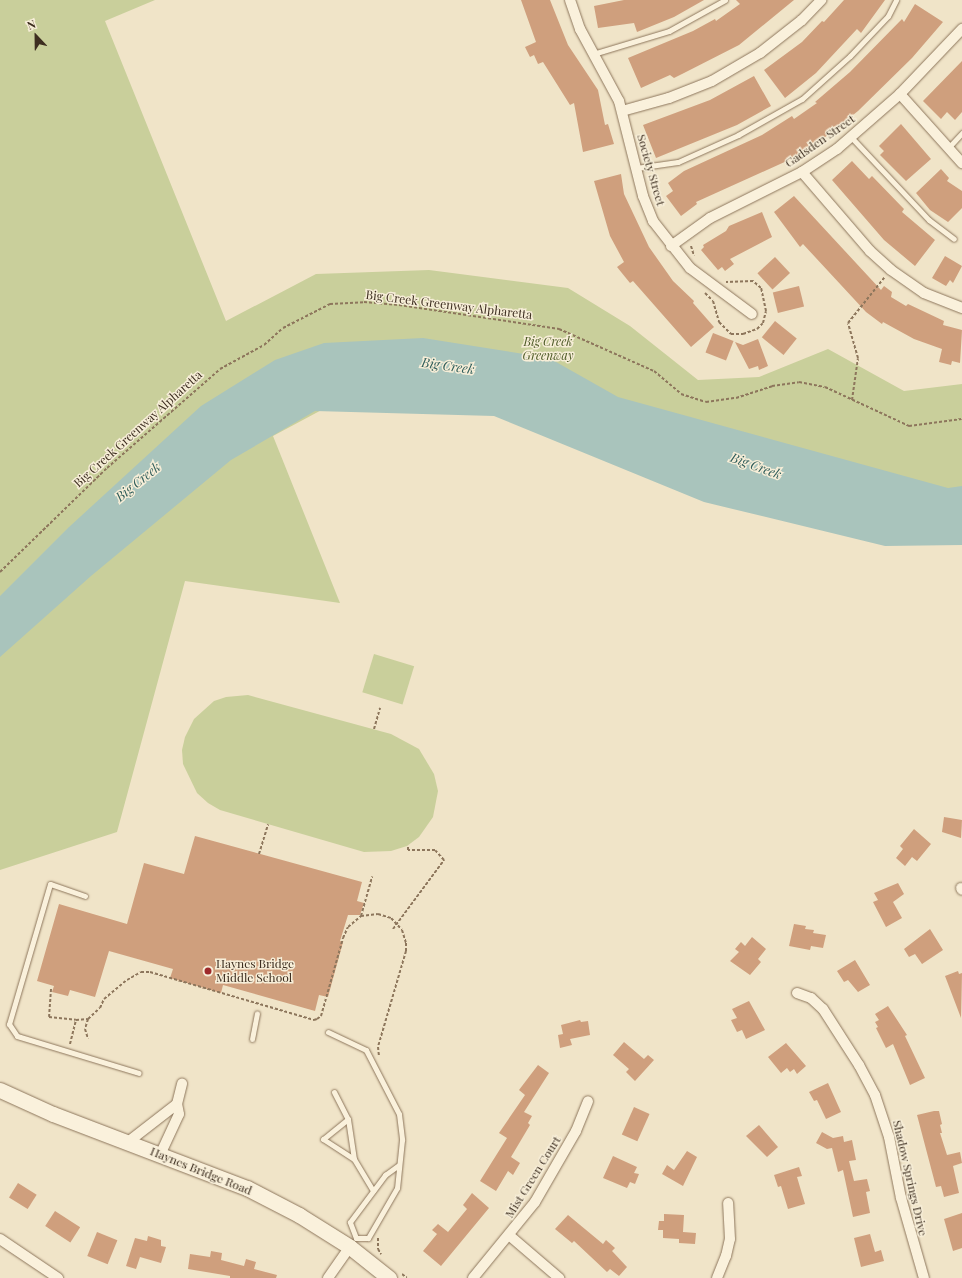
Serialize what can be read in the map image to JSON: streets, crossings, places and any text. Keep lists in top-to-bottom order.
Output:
{
  "streets": {
    "main road": ["Haynes Bridge Road"],
    "street": [
      "Gadsden Street",
      "Society Street",
      "Mist Green Court",
      "Shadow Springs Drive"
    ],
    "path": ["Big Creek Greenway Alpharetta"]
  },
  "crossings": [
    ["Gadsden Street", "Society Street"]
  ],
  "water": ["Big Creek"],
  "parks": ["Big Creek Greenway"],
  "places": ["Haynes Bridge Middle School"],
  "north": "top"
}
